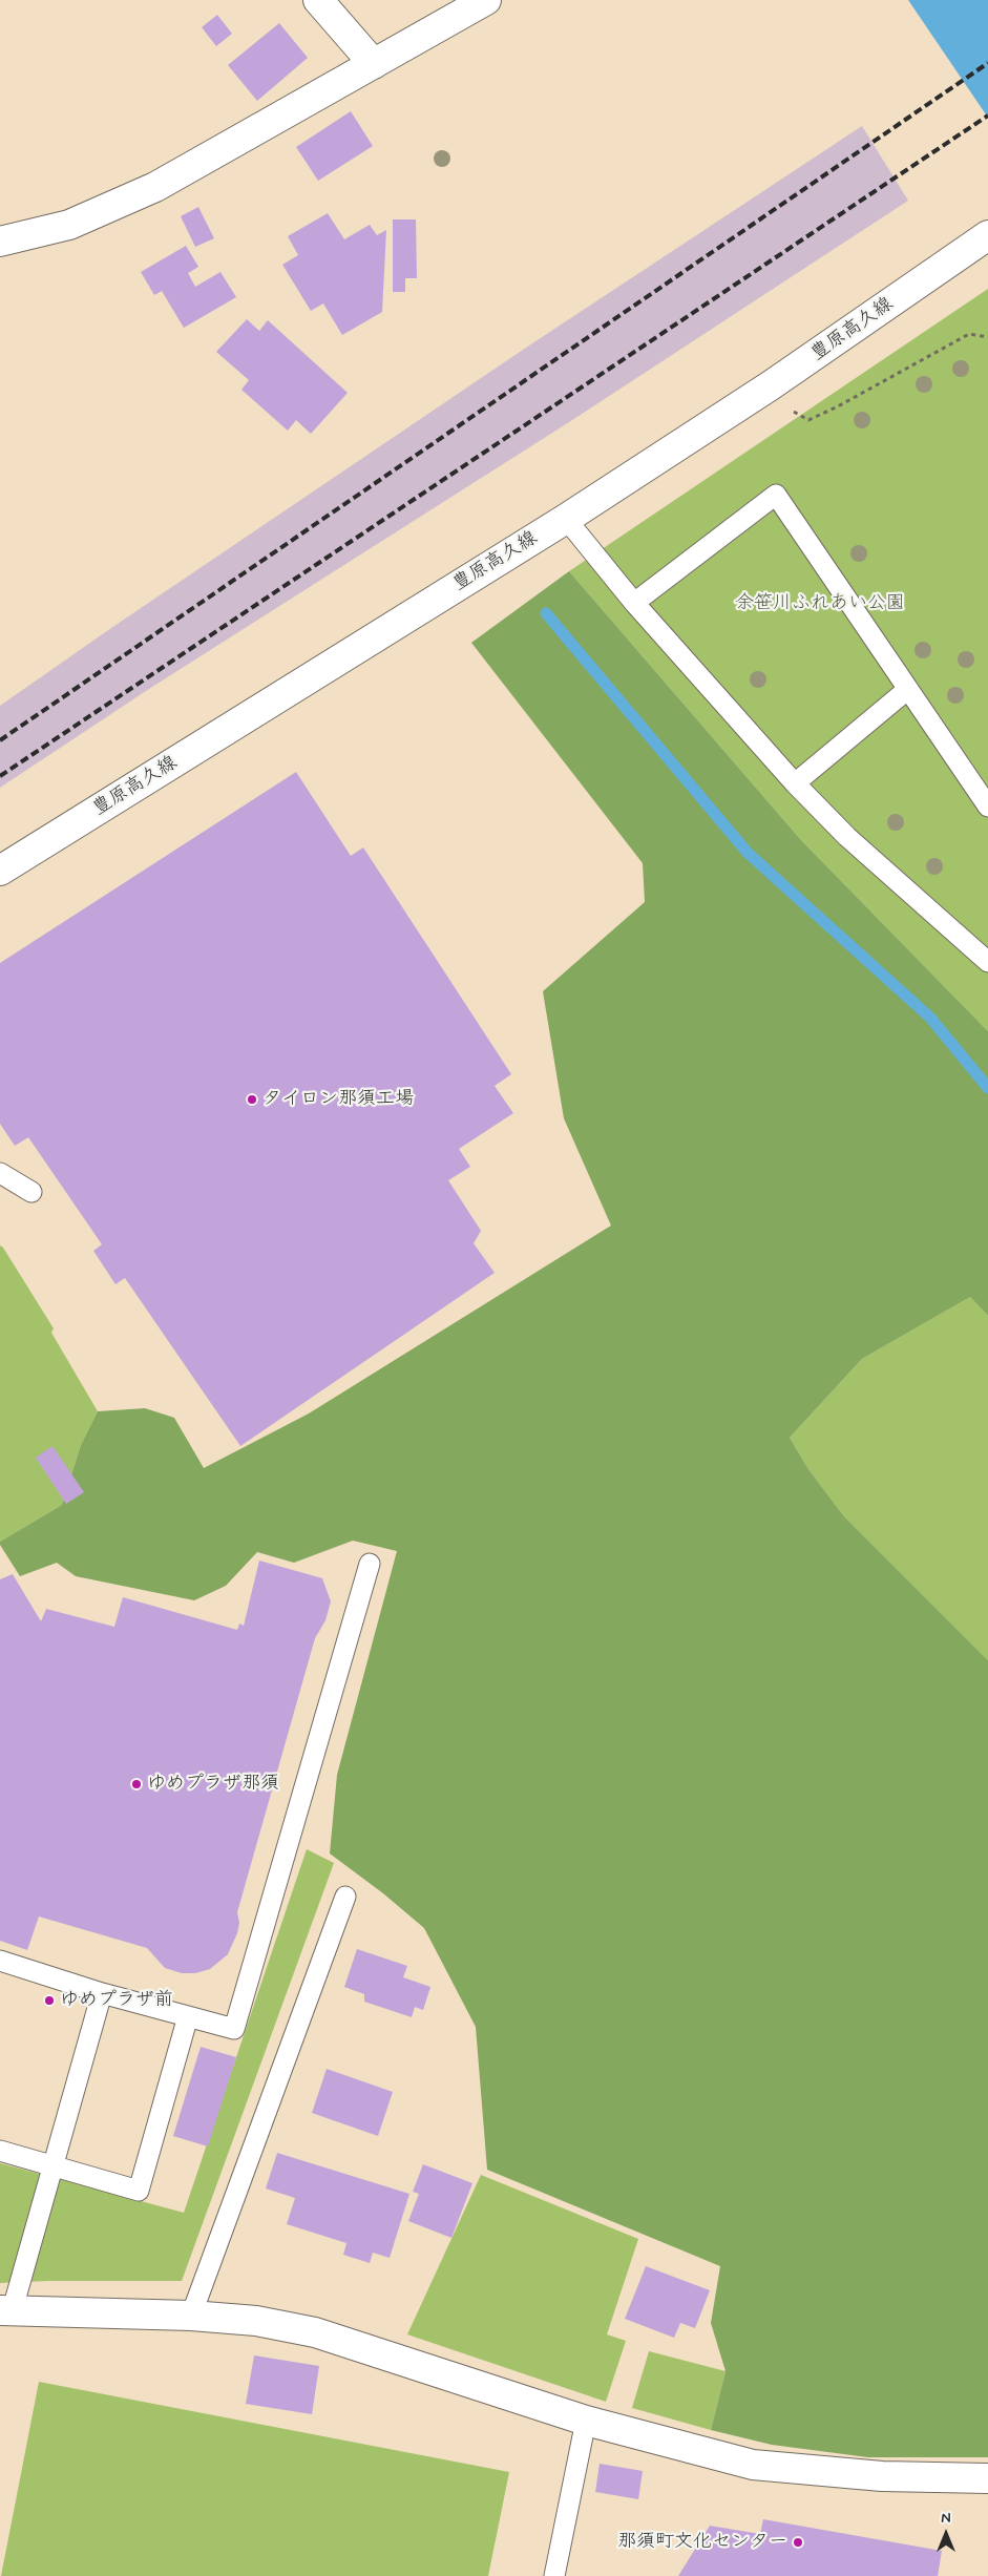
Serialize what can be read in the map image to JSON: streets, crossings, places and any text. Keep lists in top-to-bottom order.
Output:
{
  "streets": {
    "street": ["豊原高久線"]
  },
  "parks": ["余笹川ふれあい公園"],
  "places": [
    "タイロン那須工場",
    "ゆめプラザ那須",
    "ゆめプラザ前",
    "那須町文化センター"
  ],
  "north": "top"
}
